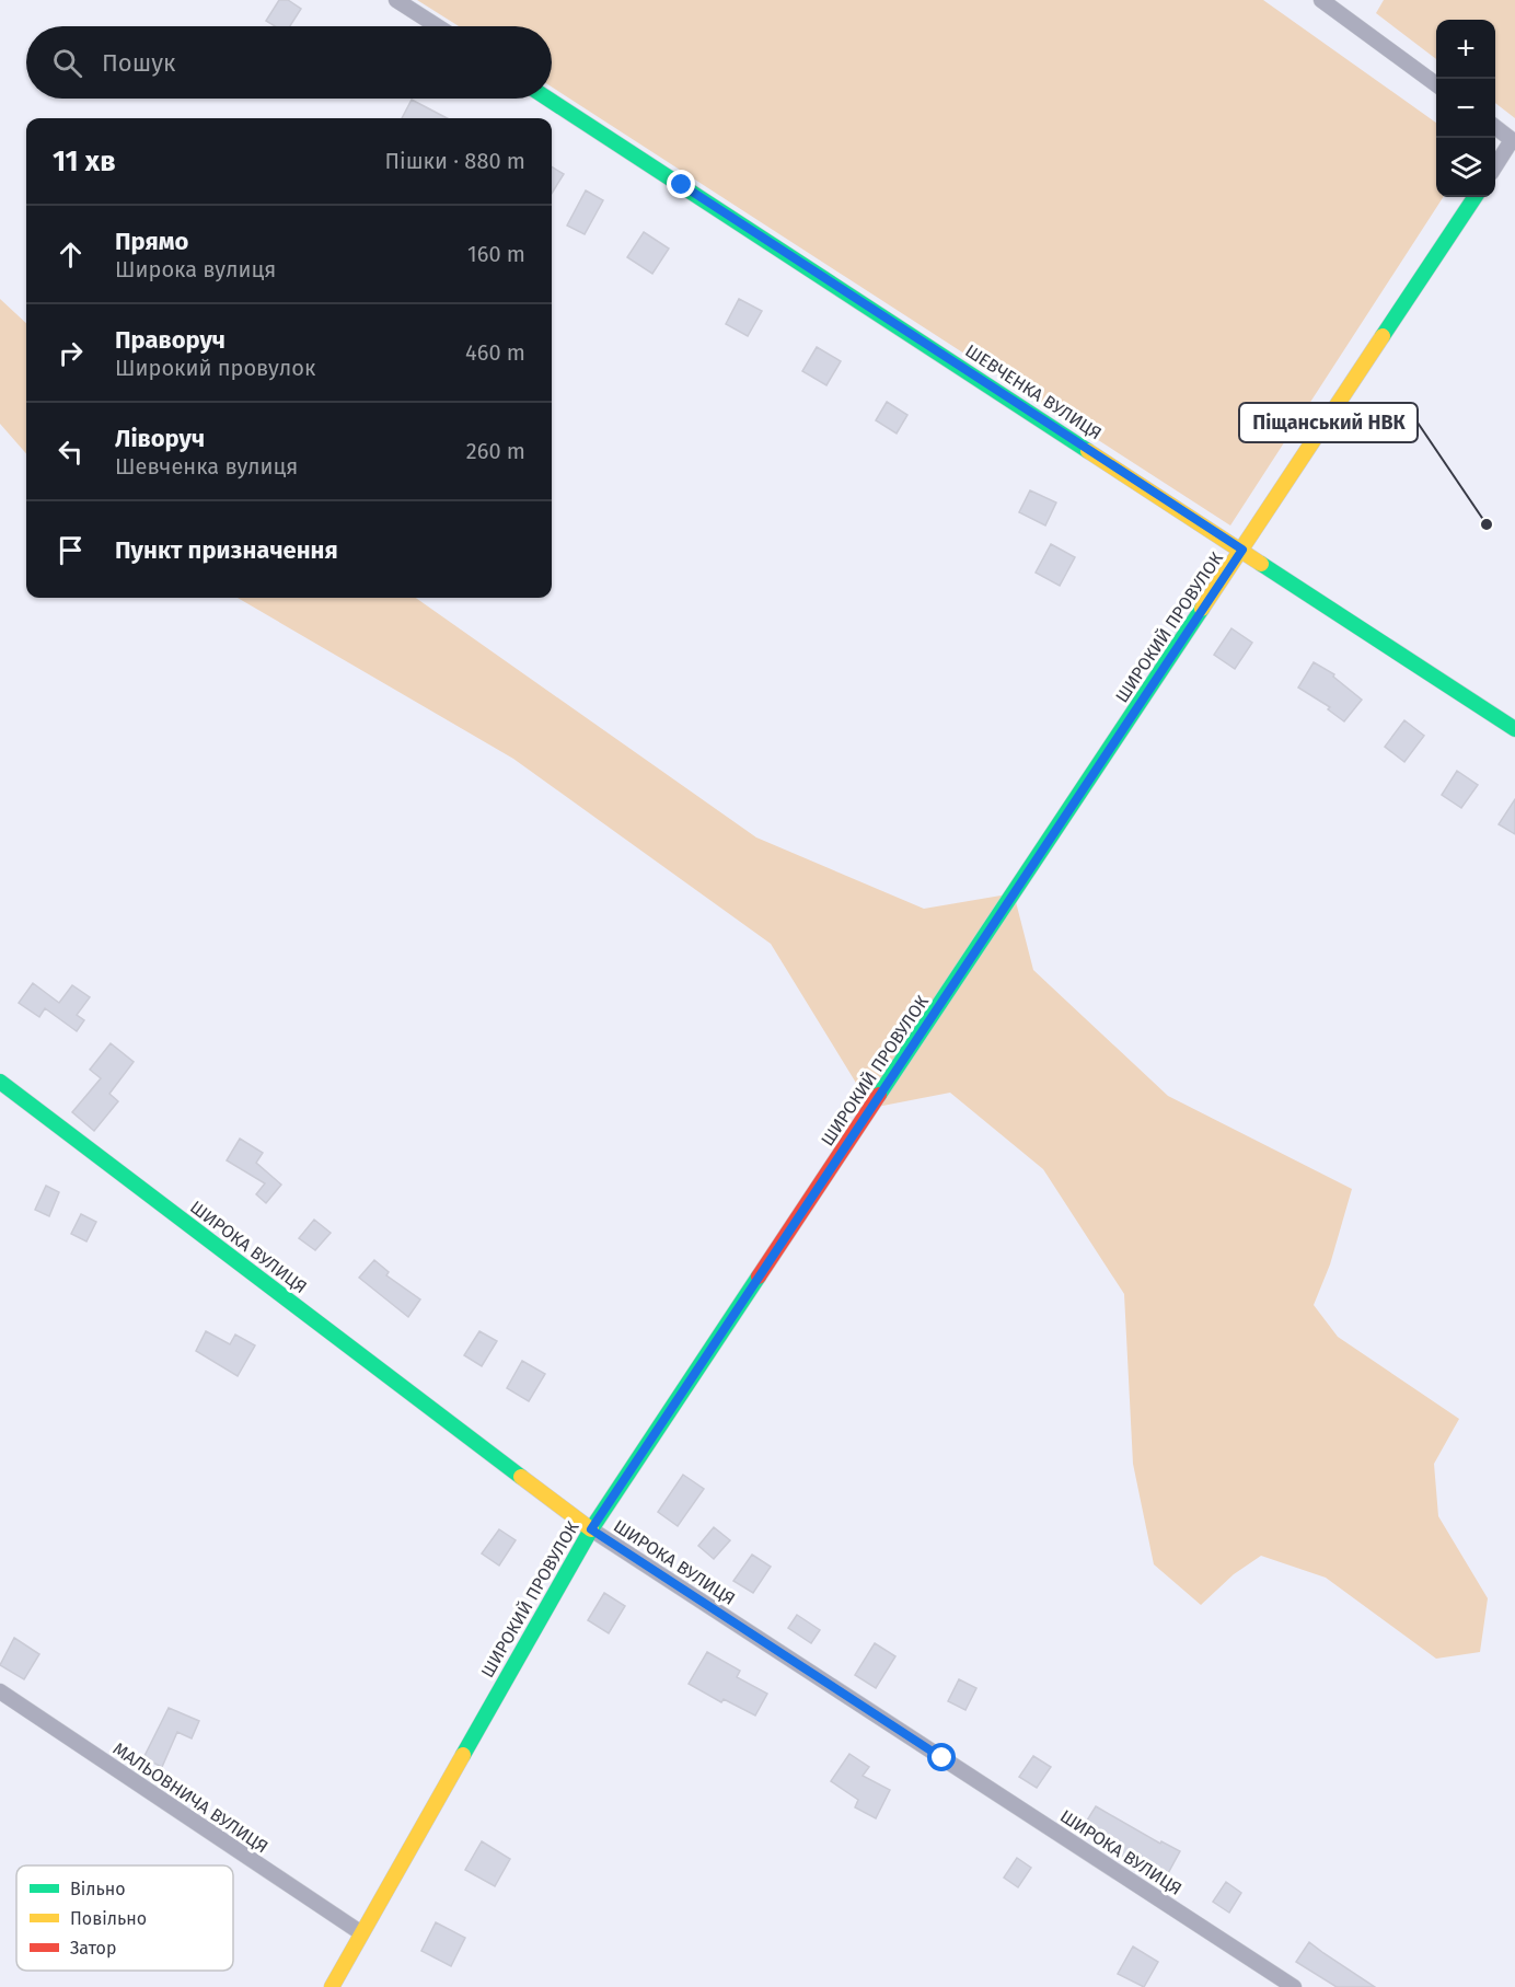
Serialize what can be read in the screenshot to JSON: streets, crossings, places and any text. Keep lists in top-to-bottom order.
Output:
{
  "streets": {
    "street": [
      "ШЕВЧЕНКА ВУЛИЦЯ",
      "ШИРОКИЙ ПРОВУЛОК",
      "ШИРОКА ВУЛИЦЯ",
      "МАЛЬОВНИЧА ВУЛИЦЯ"
    ]
  },
  "crossings": [
    ["ШЕВЧЕНКА ВУЛИЦЯ", "ШИРОКИЙ ПРОВУЛОК"],
    ["ШИРОКИЙ ПРОВУЛОК", "ШИРОКА ВУЛИЦЯ"],
    ["ШИРОКИЙ ПРОВУЛОК", "МАЛЬОВНИЧА ВУЛИЦЯ"]
  ],
  "places": ["Піщанський НВК"],
  "legend": ["Вільно", "Повільно", "Затор"],
  "page": {
    "map_buttons": ["+", "−"],
    "search": "Пошук",
    "heading": ["11 хв", "Пішки · 880 m"],
    "list": [
      ["Прямо", "Широка вулиця", "160 m"],
      ["Праворуч", "Широкий провулок", "460 m"],
      ["Ліворуч", "Шевченка вулиця", "260 m"],
      "Пункт призначення"
    ]
  }
}
